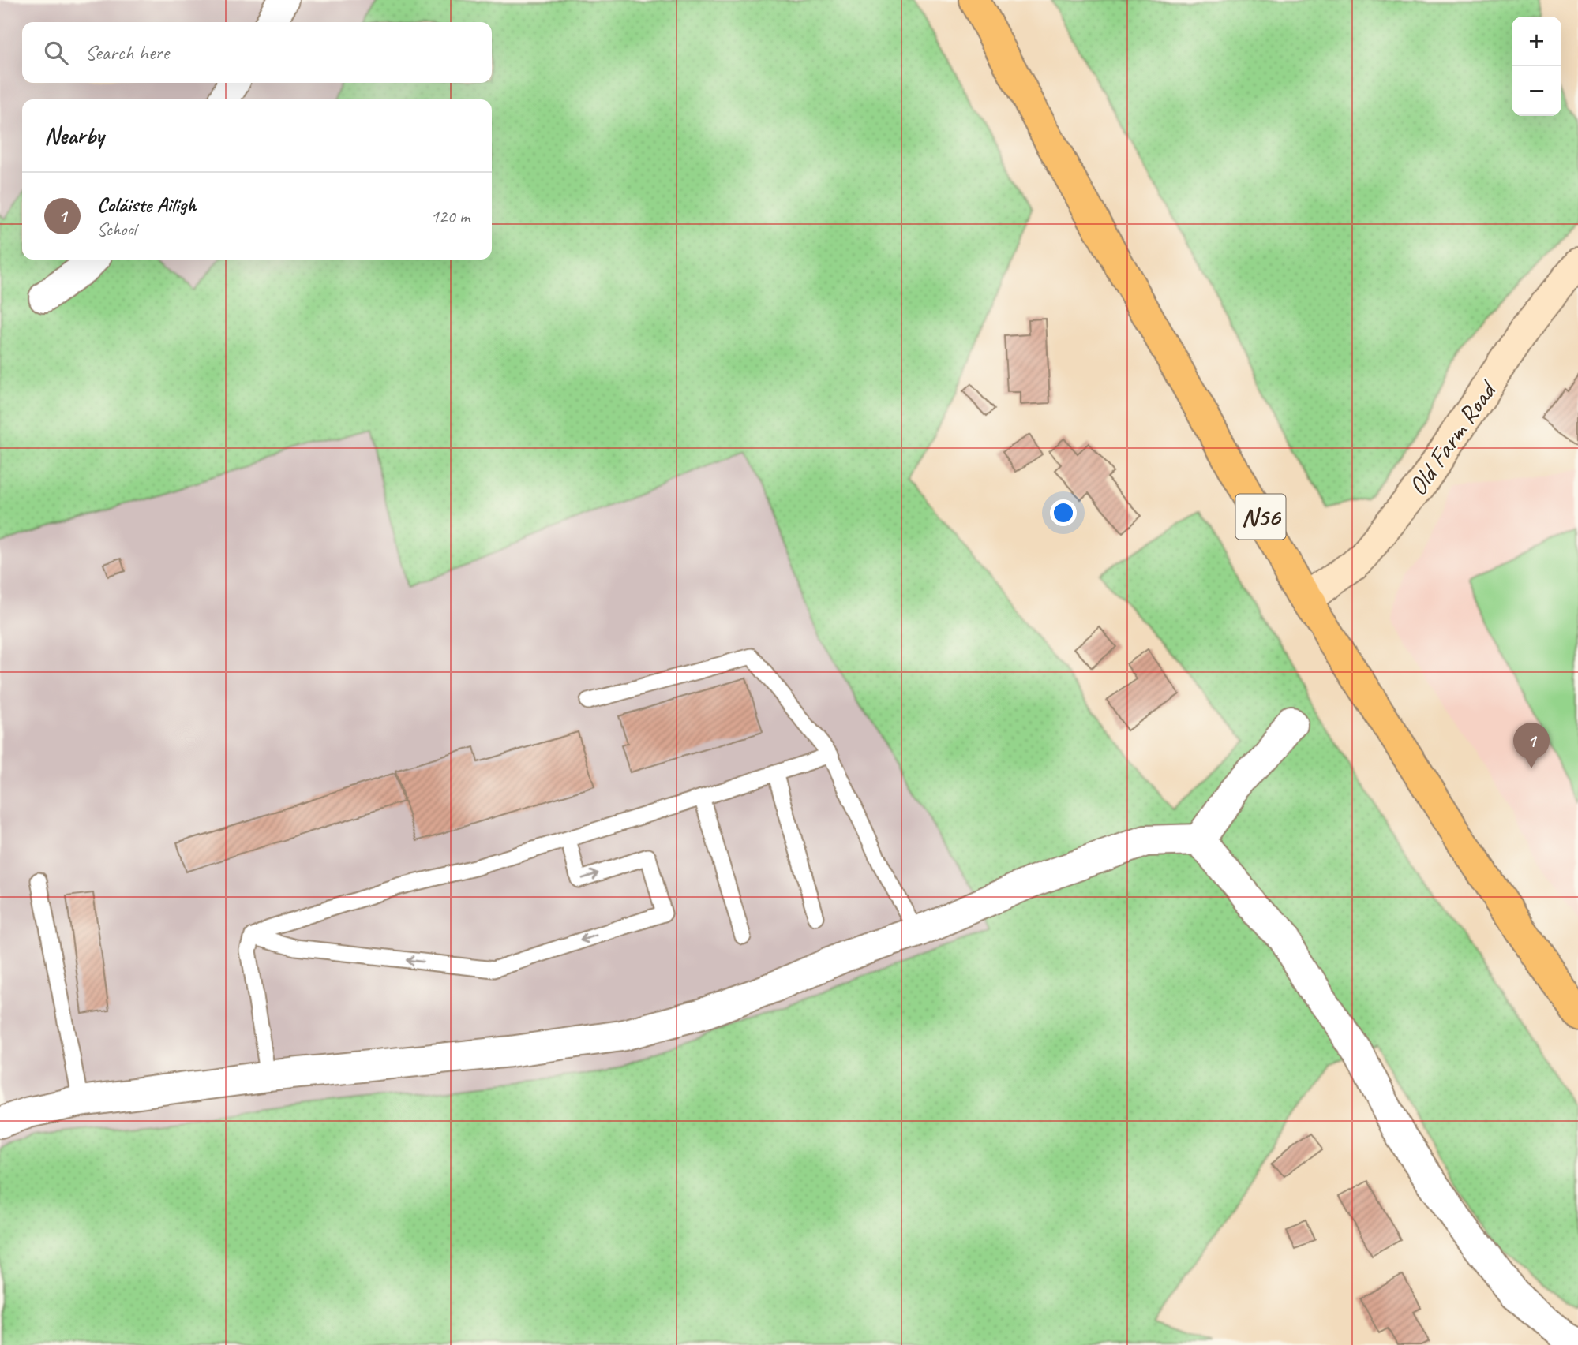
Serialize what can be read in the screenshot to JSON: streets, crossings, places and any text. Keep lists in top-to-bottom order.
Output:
{
  "streets": {
    "main road": ["N56"],
    "street": ["Old Farm Road"]
  },
  "crossings": [
    ["Old Farm Road", "N56"]
  ],
  "page": {
    "map_buttons": ["+", "−"],
    "search": "Search here",
    "heading": "Nearby",
    "list": [
      {
        "mark": "1",
        "name": "Coláiste Ailigh",
        "note": "School",
        "value": "120 m"
      }
    ],
    "pins": "1"
  }
}
